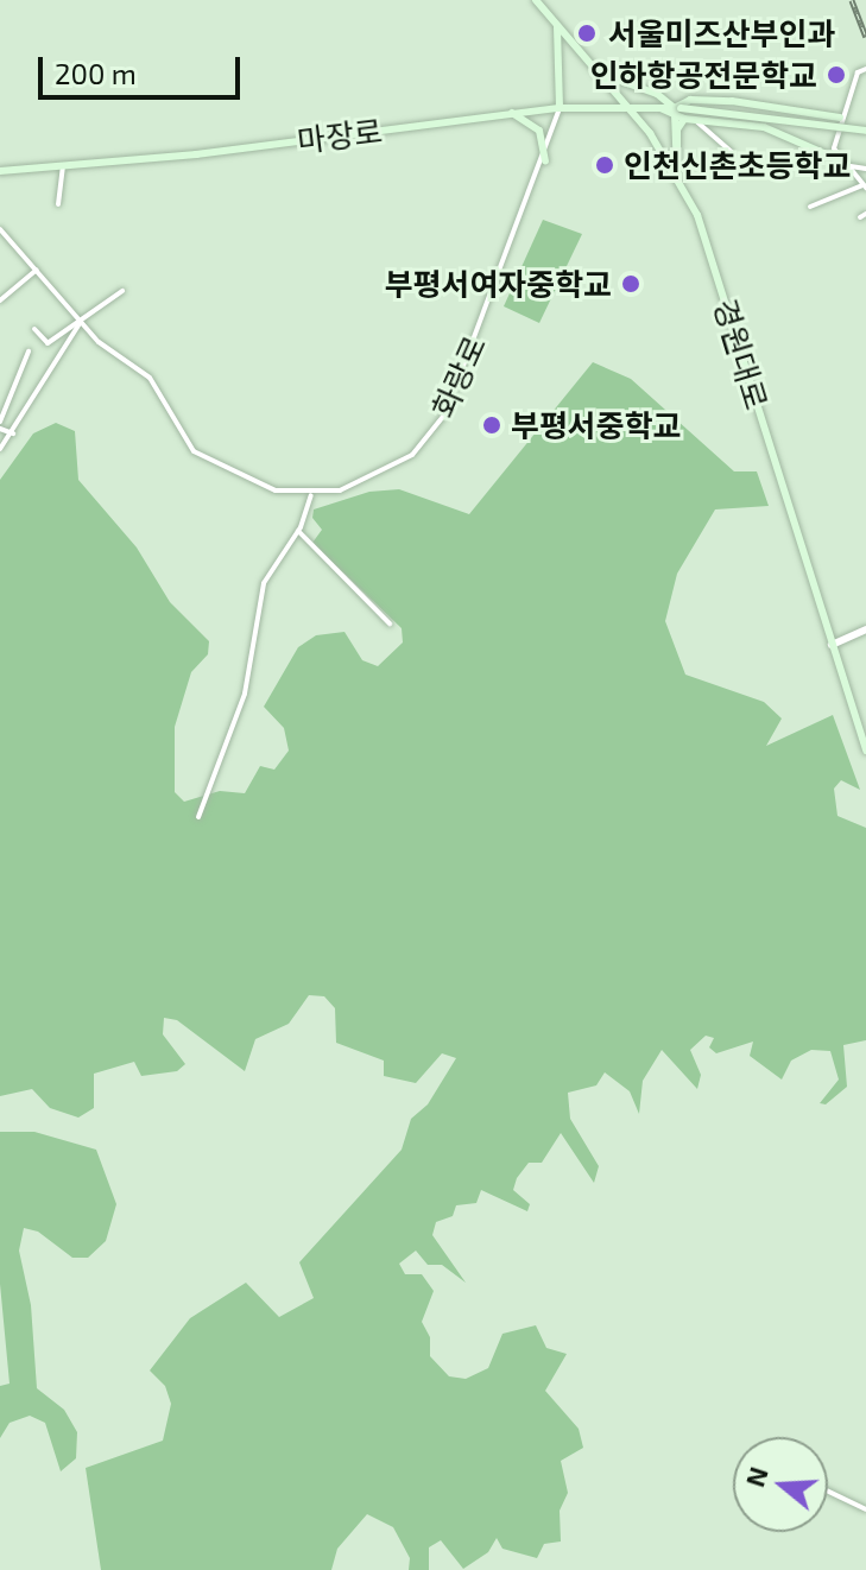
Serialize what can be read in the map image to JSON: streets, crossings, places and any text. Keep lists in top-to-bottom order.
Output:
{
  "streets": {
    "main road": ["마장로", "경원대로"],
    "street": ["화랑로"]
  },
  "crossings": [
    ["마장로", "경원대로"],
    ["마장로", "화랑로"]
  ],
  "places": [
    "서울미즈산부인과",
    "인하항공전문학교",
    "인천신촌초등학교",
    "부평서여자중학교",
    "부평서중학교"
  ],
  "scale_bar": "200 m",
  "north": "left"
}
